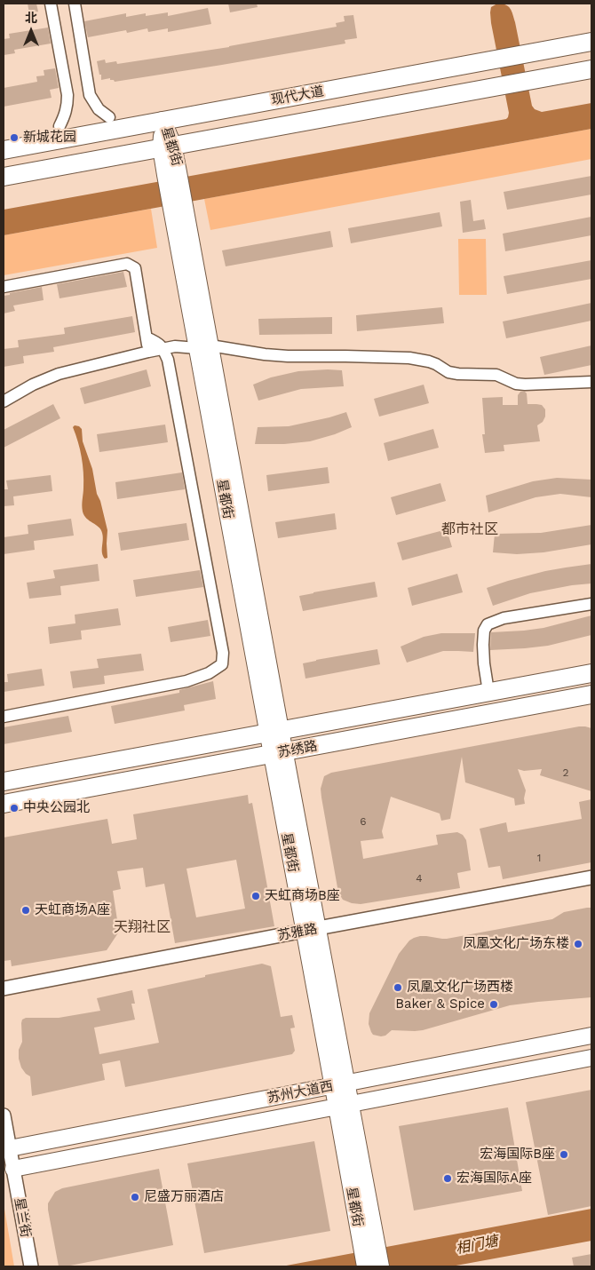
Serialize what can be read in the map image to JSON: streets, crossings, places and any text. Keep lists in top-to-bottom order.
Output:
{
  "streets": {
    "main road": [
      "现代大道",
      "星都街",
      "苏绣路",
      "苏州大道西"
    ],
    "street": ["苏雅路", "星兰街"]
  },
  "crossings": [
    ["现代大道", "星都街"],
    ["星都街", "苏绣路"],
    ["星都街", "苏雅路"],
    ["星都街", "苏州大道西"],
    ["苏州大道西", "星兰街"]
  ],
  "districts": ["都市社区", "天翔社区"],
  "water": ["相门塘"],
  "places": [
    "新城花园",
    "中央公园北",
    "天虹商场B座",
    "天虹商场A座",
    "凤凰文化广场东楼",
    "凤凰文化广场西楼",
    "Baker & Spice",
    "宏海国际B座",
    "宏海国际A座",
    "尼盛万丽酒店"
  ],
  "house_numbers": [
    "2",
    "6",
    "1",
    "4"
  ],
  "north": "top"
}
